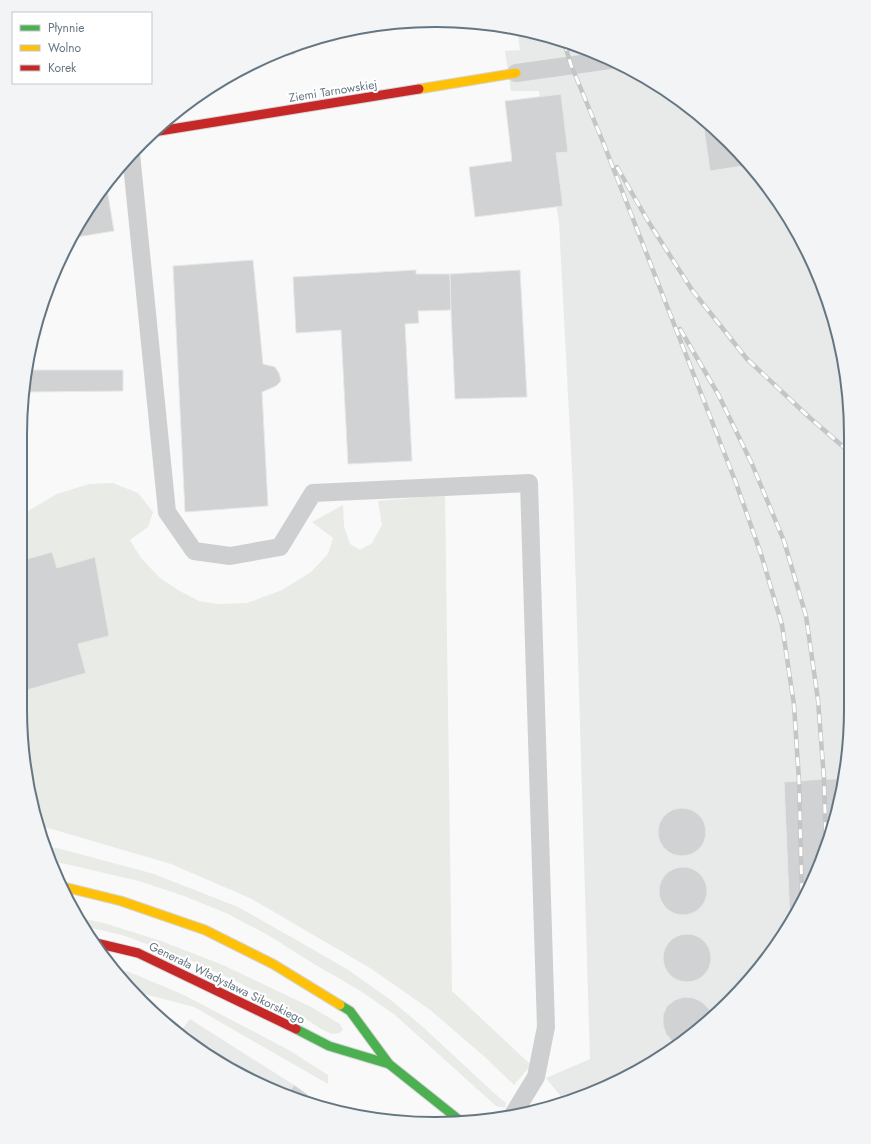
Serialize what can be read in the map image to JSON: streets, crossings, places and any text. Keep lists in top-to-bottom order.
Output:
{
  "streets": {
    "main road": ["Ziemi Tarnowskiej", "Generała Władysława Sikorskiego"]
  },
  "legend": ["Płynnie", "Wolno", "Korek"]
}
